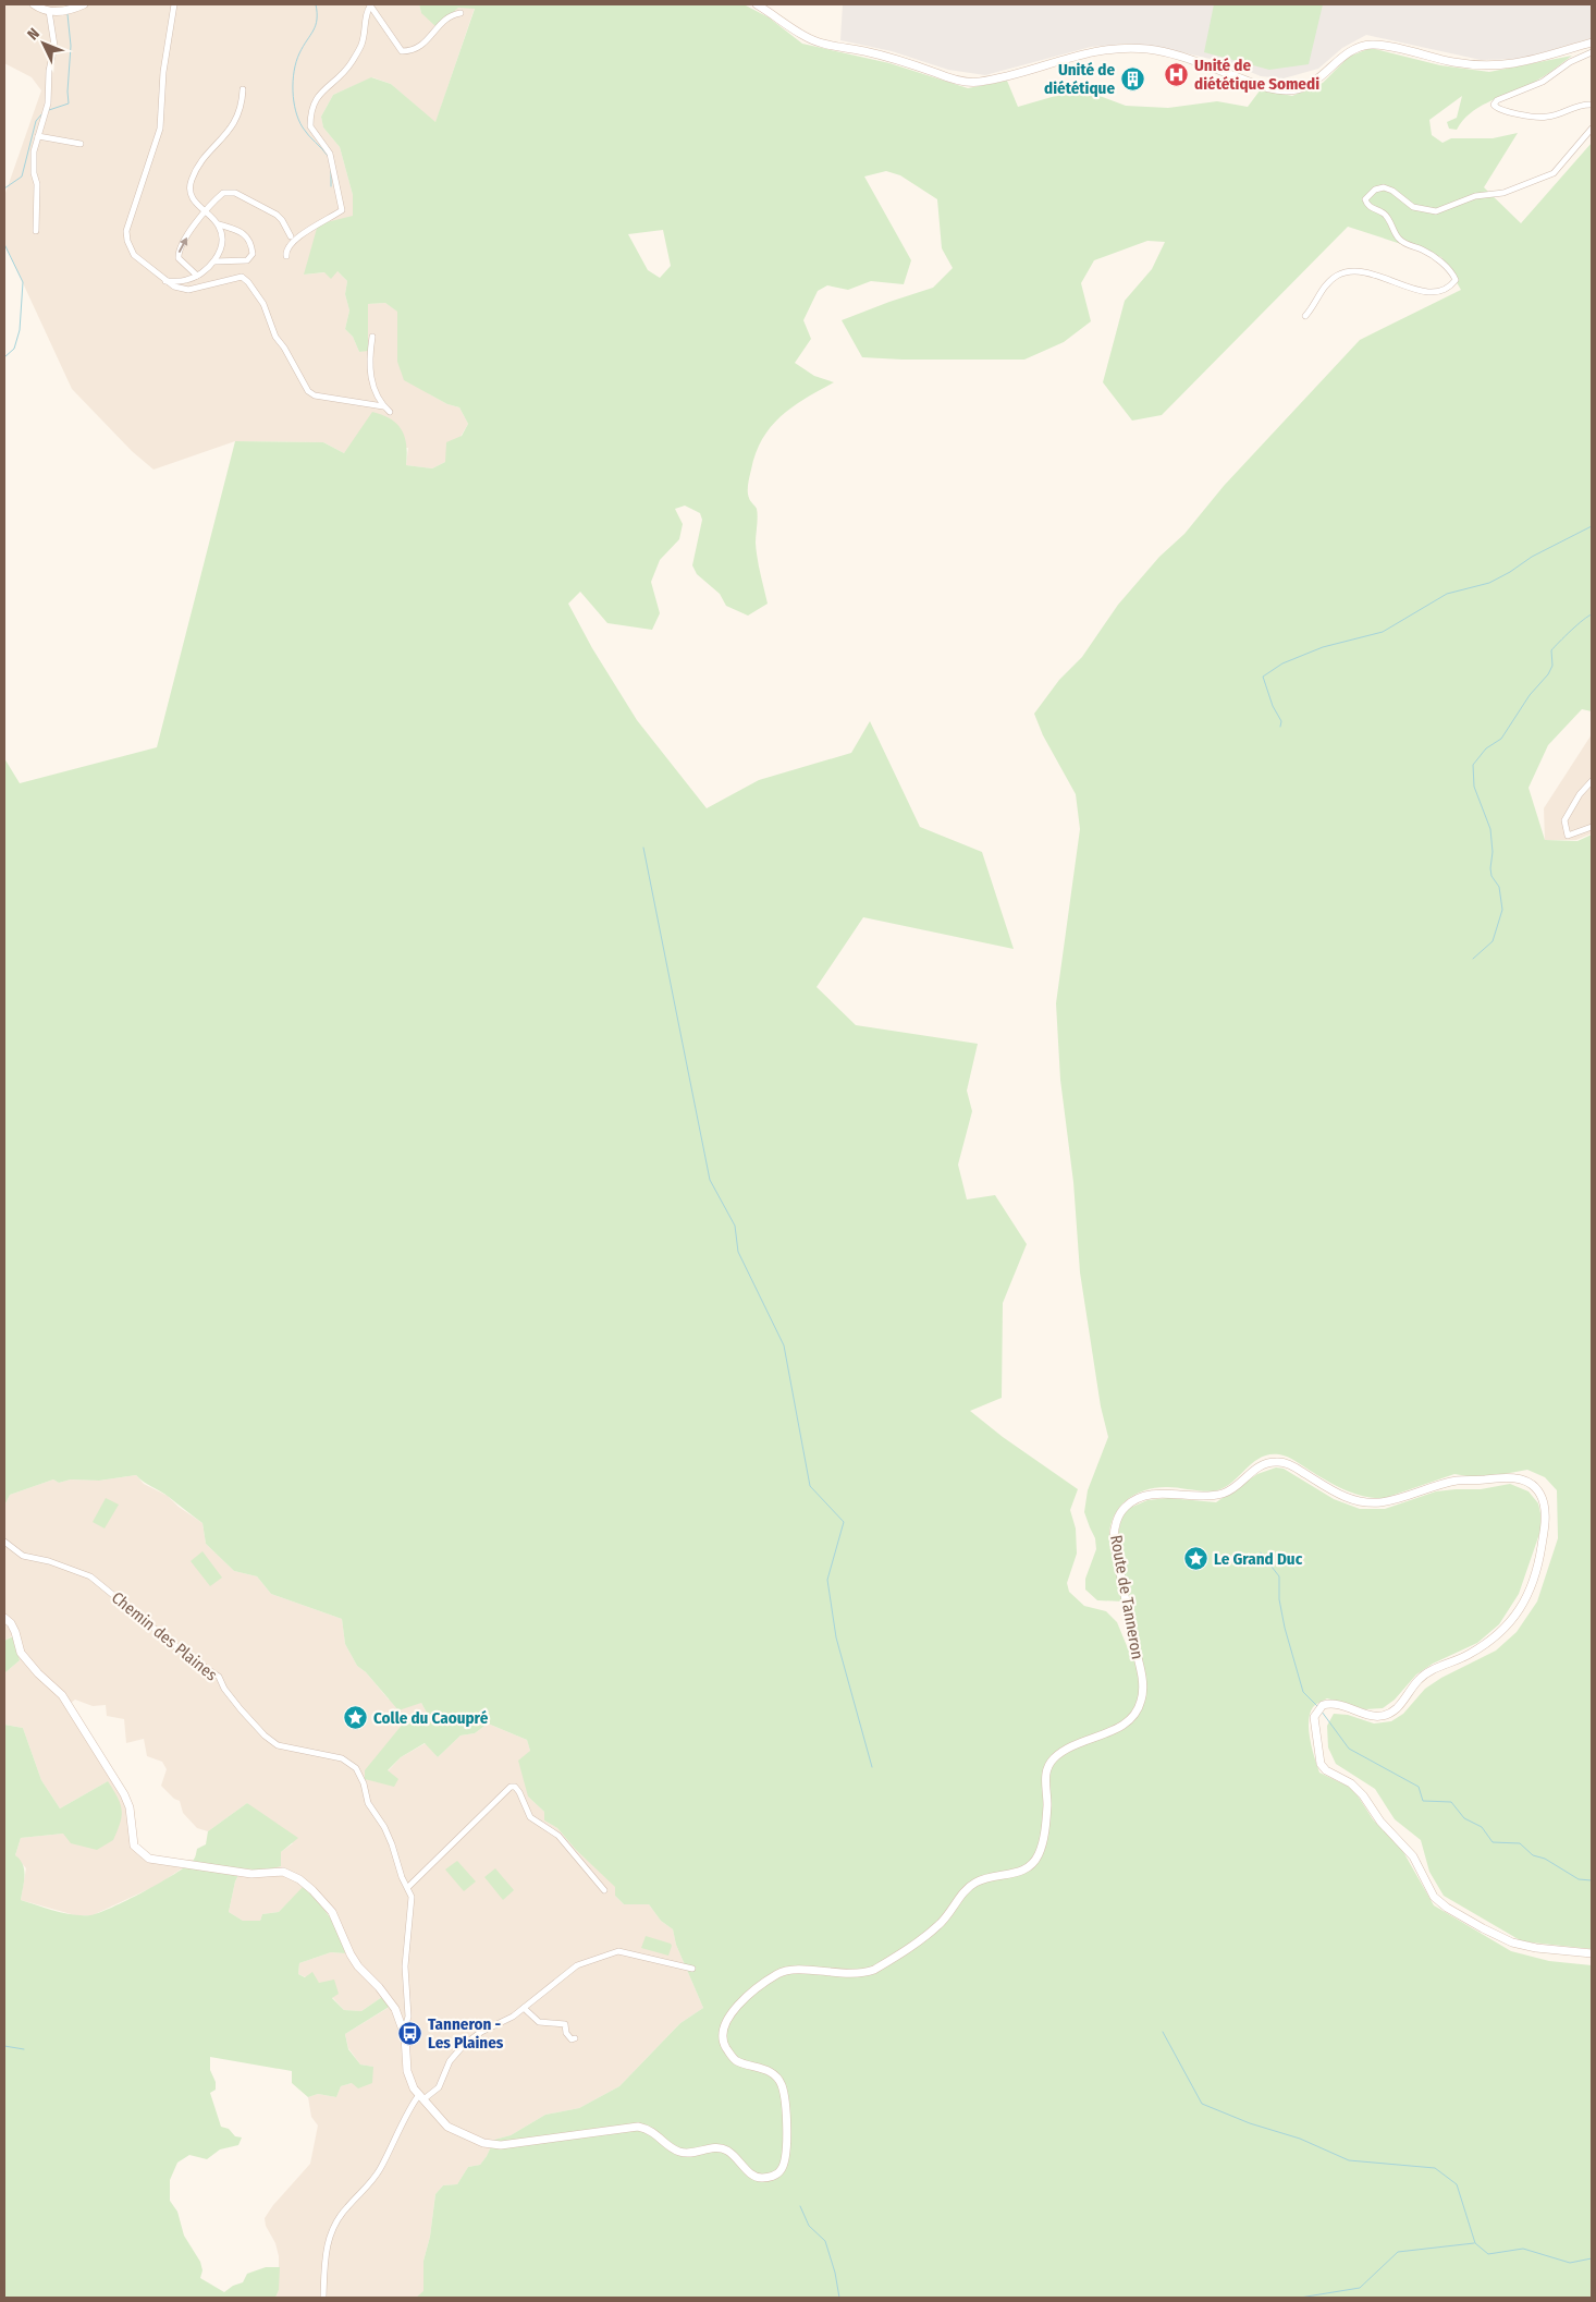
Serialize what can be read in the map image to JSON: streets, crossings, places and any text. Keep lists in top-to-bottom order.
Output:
{
  "streets": {
    "street": ["Route de Tanneron", "Chemin des Plaines"]
  },
  "places": {
    "hospital": ["Unité de diététique Somedi"],
    "building": ["Unité de diététique"],
    "place": ["Le Grand Duc", "Colle du Caoupré"],
    "bus stop": ["Tanneron - Les Plaines"]
  },
  "north": "top left"
}
